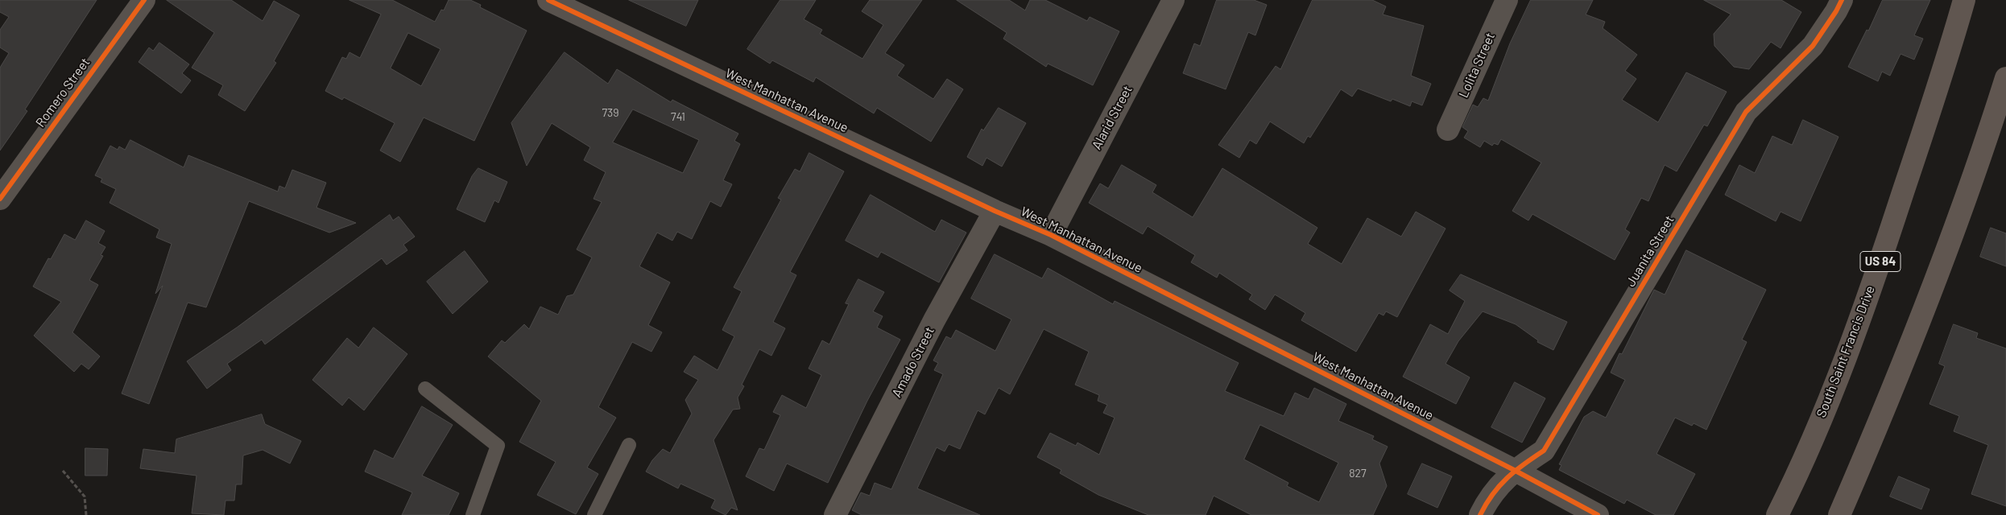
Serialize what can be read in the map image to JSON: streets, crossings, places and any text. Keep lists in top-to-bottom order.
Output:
{
  "streets": {
    "highway": ["US 84", "South Saint Francis Drive"],
    "street": [
      "Lolita Street",
      "Romero Street",
      "West Manhattan Avenue",
      "Alarid Street",
      "Juanita Street",
      "Amado Street"
    ]
  },
  "crossings": [
    ["West Manhattan Avenue", "Alarid Street"],
    ["West Manhattan Avenue", "Juanita Street"],
    ["West Manhattan Avenue", "Amado Street"]
  ],
  "house_numbers": ["739", "741", "827"]
}
